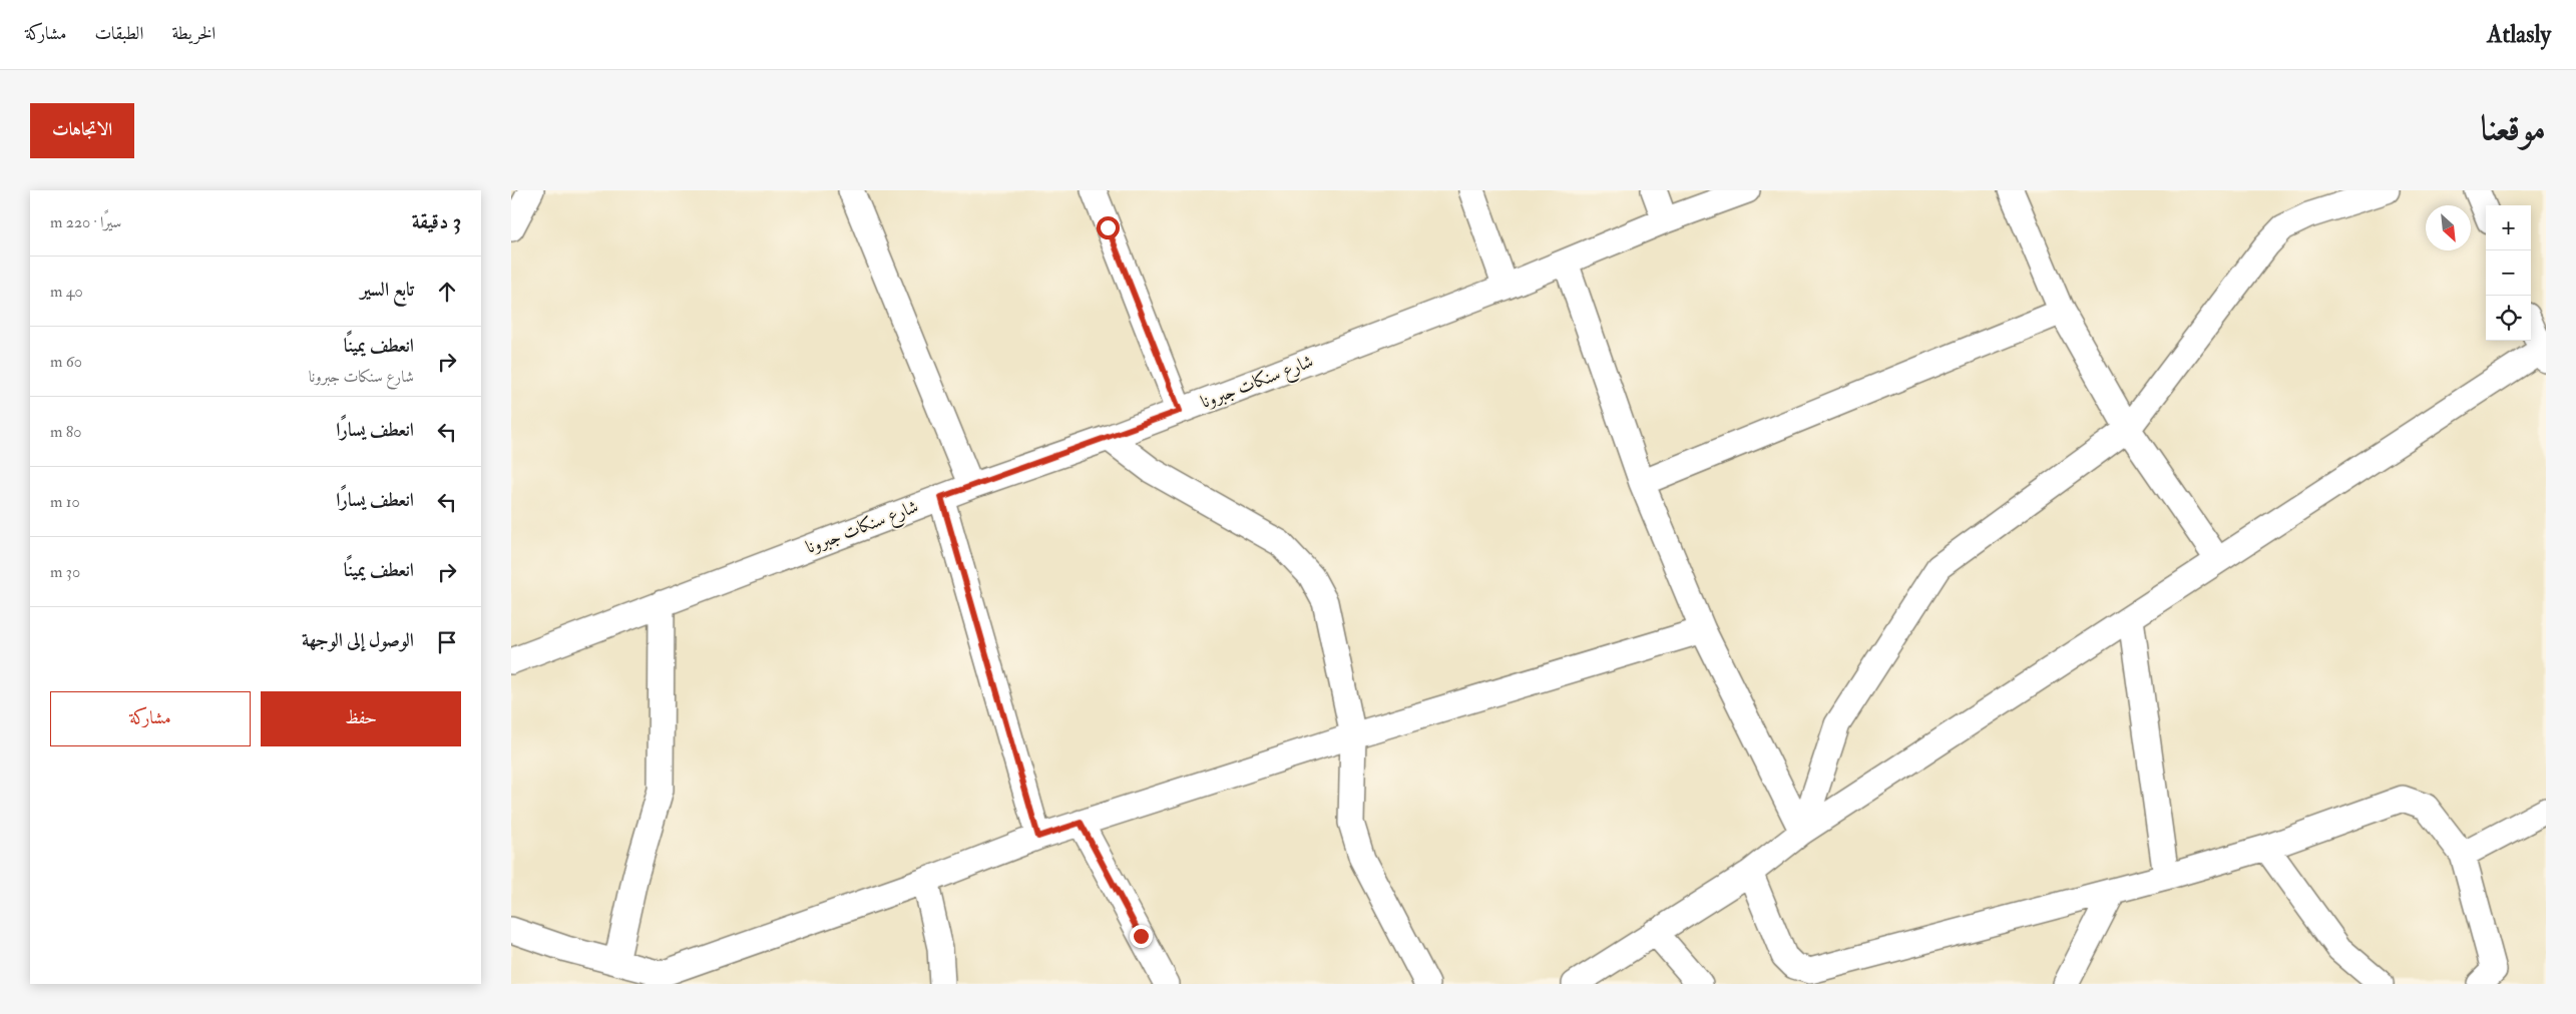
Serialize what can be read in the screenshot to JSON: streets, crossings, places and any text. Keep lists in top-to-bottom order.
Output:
{
  "streets": {
    "street": ["شارع سنكات جبرونا"]
  },
  "north": "bottom right",
  "page": {
    "header": "Atlasly",
    "nav": ["الخريطة", "الطبقات", "مشاركة"],
    "title": "موقعنا",
    "buttons": [
      "الاتجاهات",
      ["حفظ", "مشاركة"]
    ],
    "heading": ["3 دقيقة", "سيرًا · 220 m"],
    "map_buttons": ["+", "−"],
    "list": [
      ["تابع السير", "40 m"],
      ["انعطف يمينًا", "شارع سنكات جبرونا", "60 m"],
      ["انعطف يسارًا", "80 m"],
      ["انعطف يسارًا", "10 m"],
      ["انعطف يمينًا", "30 m"],
      "الوصول إلى الوجهة"
    ]
  }
}
